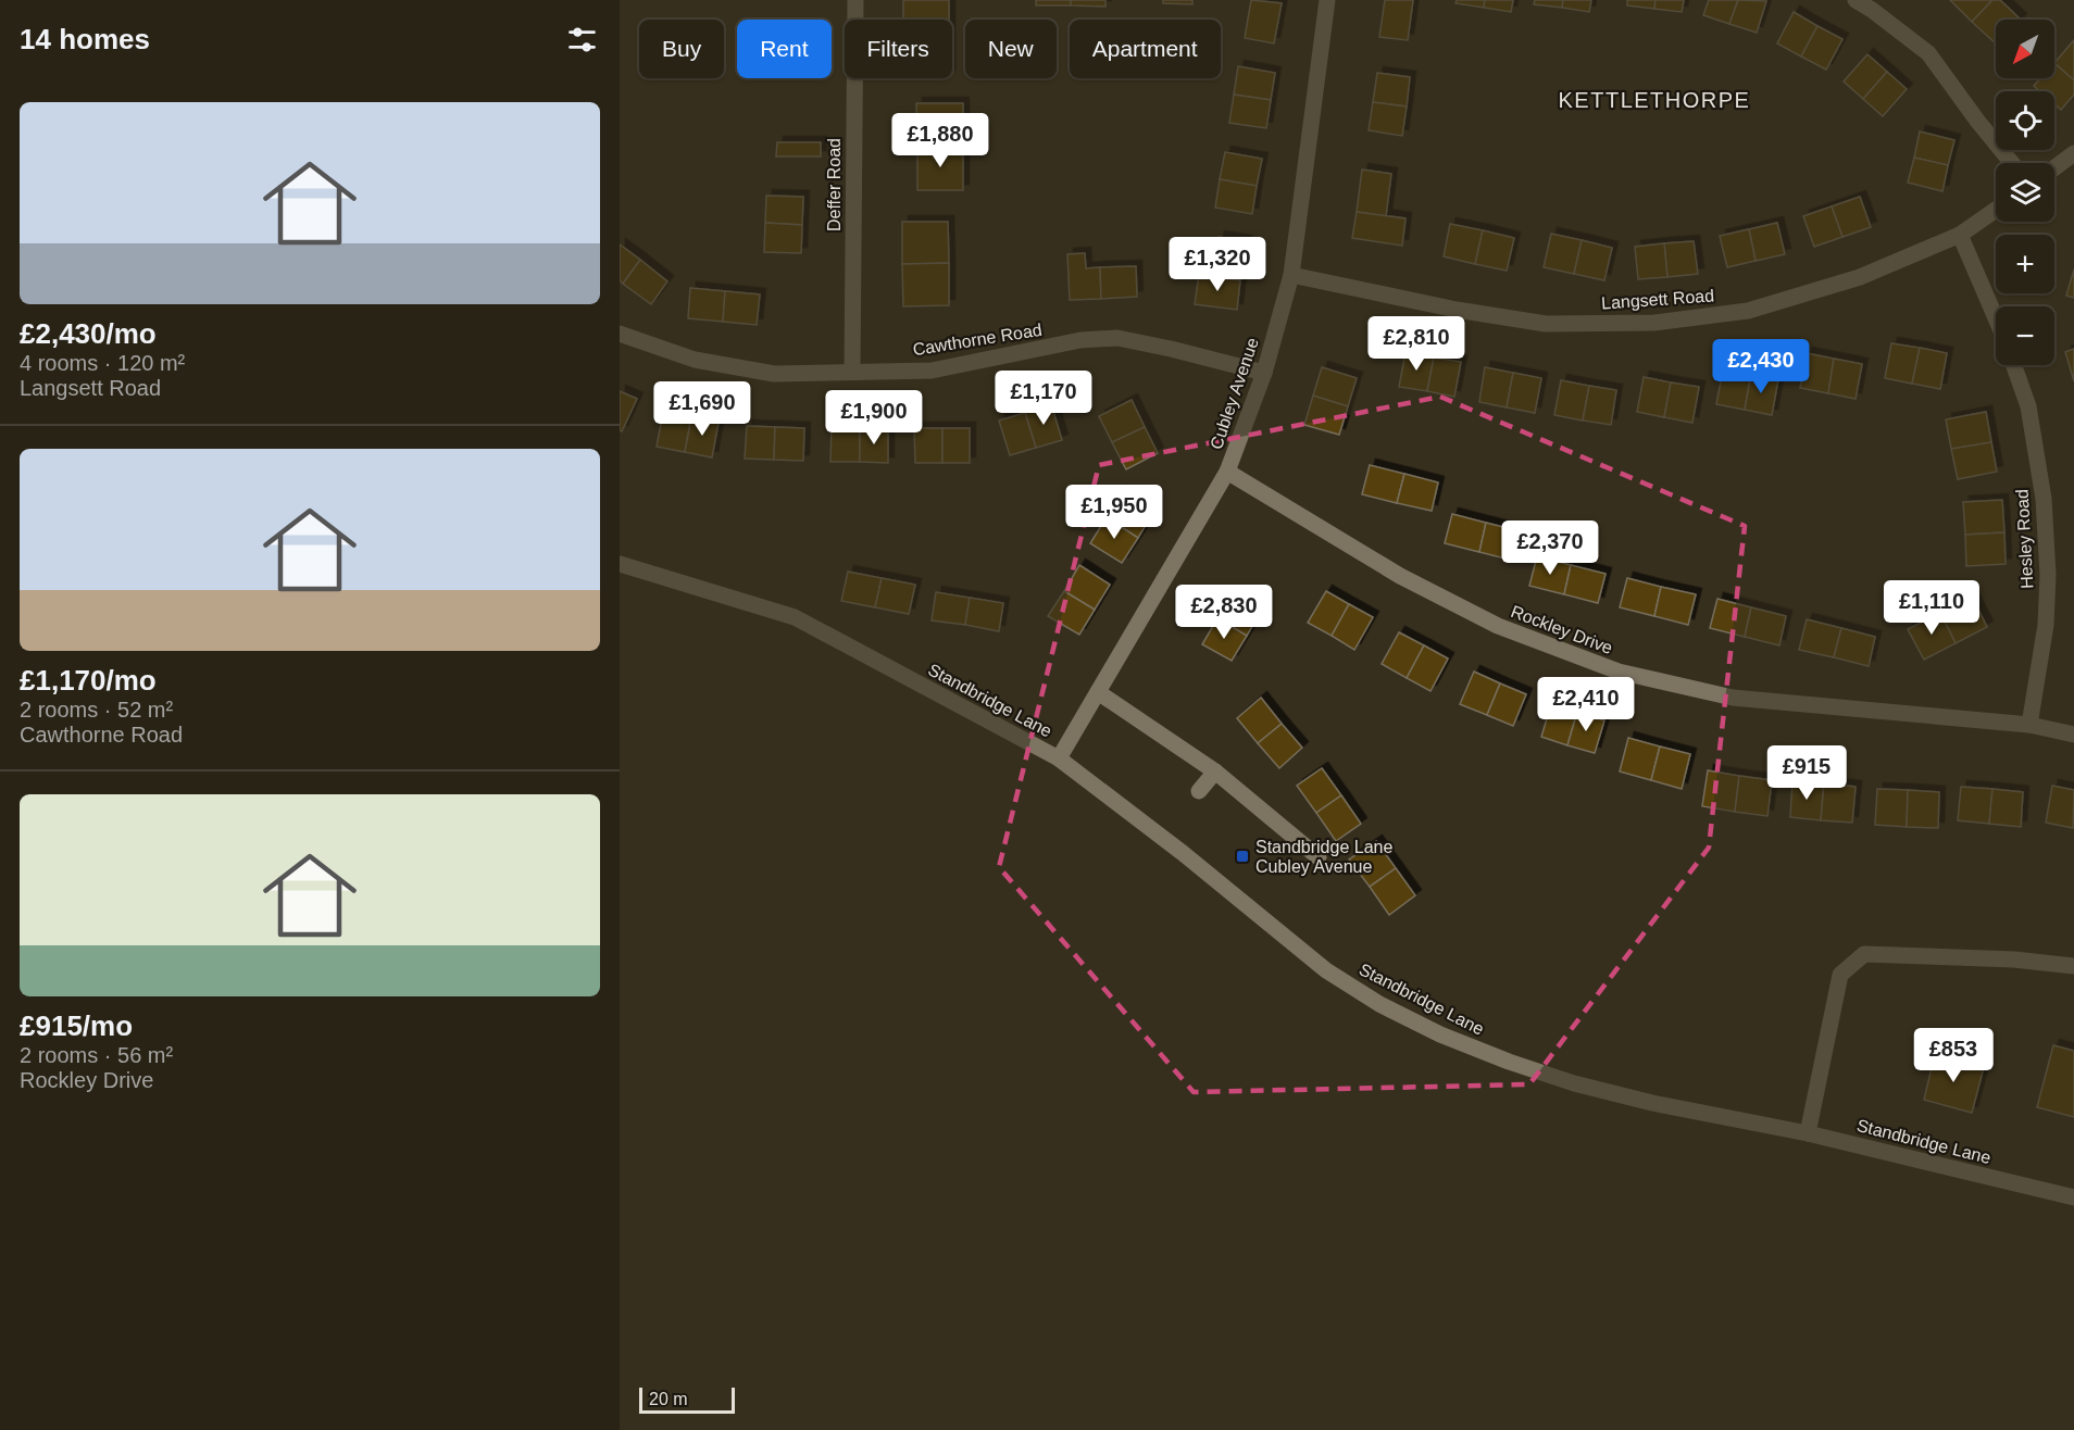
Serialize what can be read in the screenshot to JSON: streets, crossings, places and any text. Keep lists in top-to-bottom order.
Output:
{
  "streets": {
    "street": [
      "Deffer Road",
      "Langsett Road",
      "Cawthorne Road",
      "Cubley Avenue",
      "Hesley Road",
      "Rockley Drive",
      "Standbridge Lane"
    ]
  },
  "crossings": [
    ["Deffer Road", "Cawthorne Road"],
    ["Langsett Road", "Cubley Avenue"],
    ["Cawthorne Road", "Cubley Avenue"],
    ["Cubley Avenue", "Rockley Drive"],
    ["Cubley Avenue", "Standbridge Lane"],
    ["Hesley Road", "Rockley Drive"]
  ],
  "districts": ["KETTLETHORPE"],
  "places": {
    "transit": ["Standbridge Lane Cubley Avenue"]
  },
  "scale_bar": "20 m",
  "north": "bottom left",
  "page": {
    "heading": "14 homes",
    "map_buttons": ["+", "−"],
    "chip": [
      "Buy",
      "Rent",
      "Filters",
      "New",
      "Apartment"
    ],
    "list": [
      {
        "name": "£2,430/mo",
        "note": "4 rooms · 120 m² · Langsett Road"
      },
      {
        "name": "£1,170/mo",
        "note": "2 rooms · 52 m² · Cawthorne Road"
      },
      {
        "name": "£915/mo",
        "note": "2 rooms · 56 m² · Rockley Drive"
      }
    ],
    "price": [
      "£1,880",
      "£1,320",
      "£2,810",
      "£2,430",
      "£1,170",
      "£1,690",
      "£1,900",
      "£1,950",
      "£2,370",
      "£1,110",
      "£2,830",
      "£2,410",
      "£915",
      "£853"
    ],
    "scale": "20 m"
  }
}
